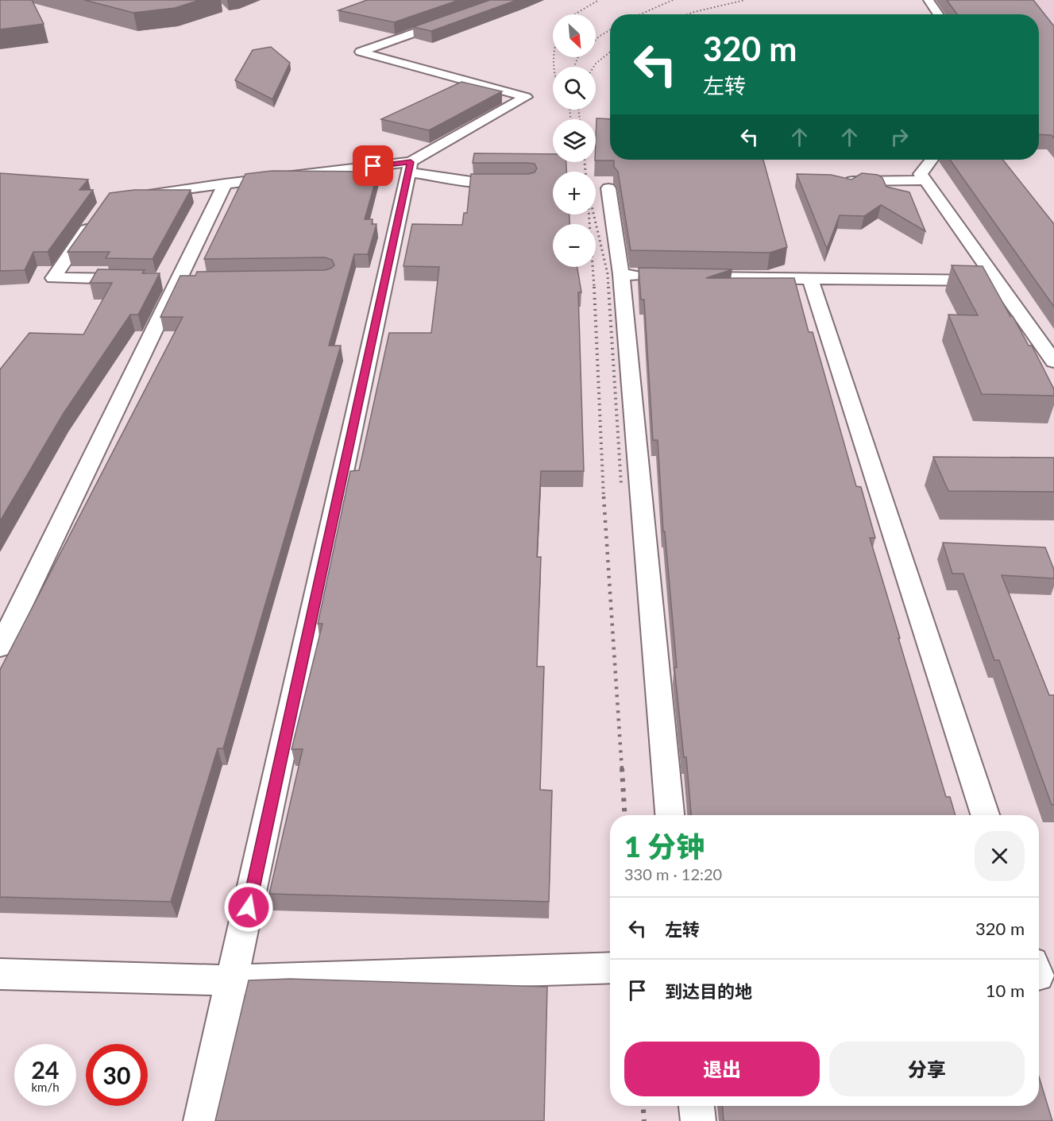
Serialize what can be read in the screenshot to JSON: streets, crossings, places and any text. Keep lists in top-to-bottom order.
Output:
{
  "north": "bottom right",
  "page": {
    "map_buttons": ["+", "−"],
    "turn": ["320 m", "左转"],
    "heading": ["1 分钟", "330 m · 12:20"],
    "list": [
      {
        "name": "左转",
        "value": "320 m"
      },
      {
        "name": "到达目的地",
        "value": "10 m"
      }
    ],
    "buttons": ["退出", "分享"],
    "speed": "24 km/h",
    "limit": "30"
  }
}
